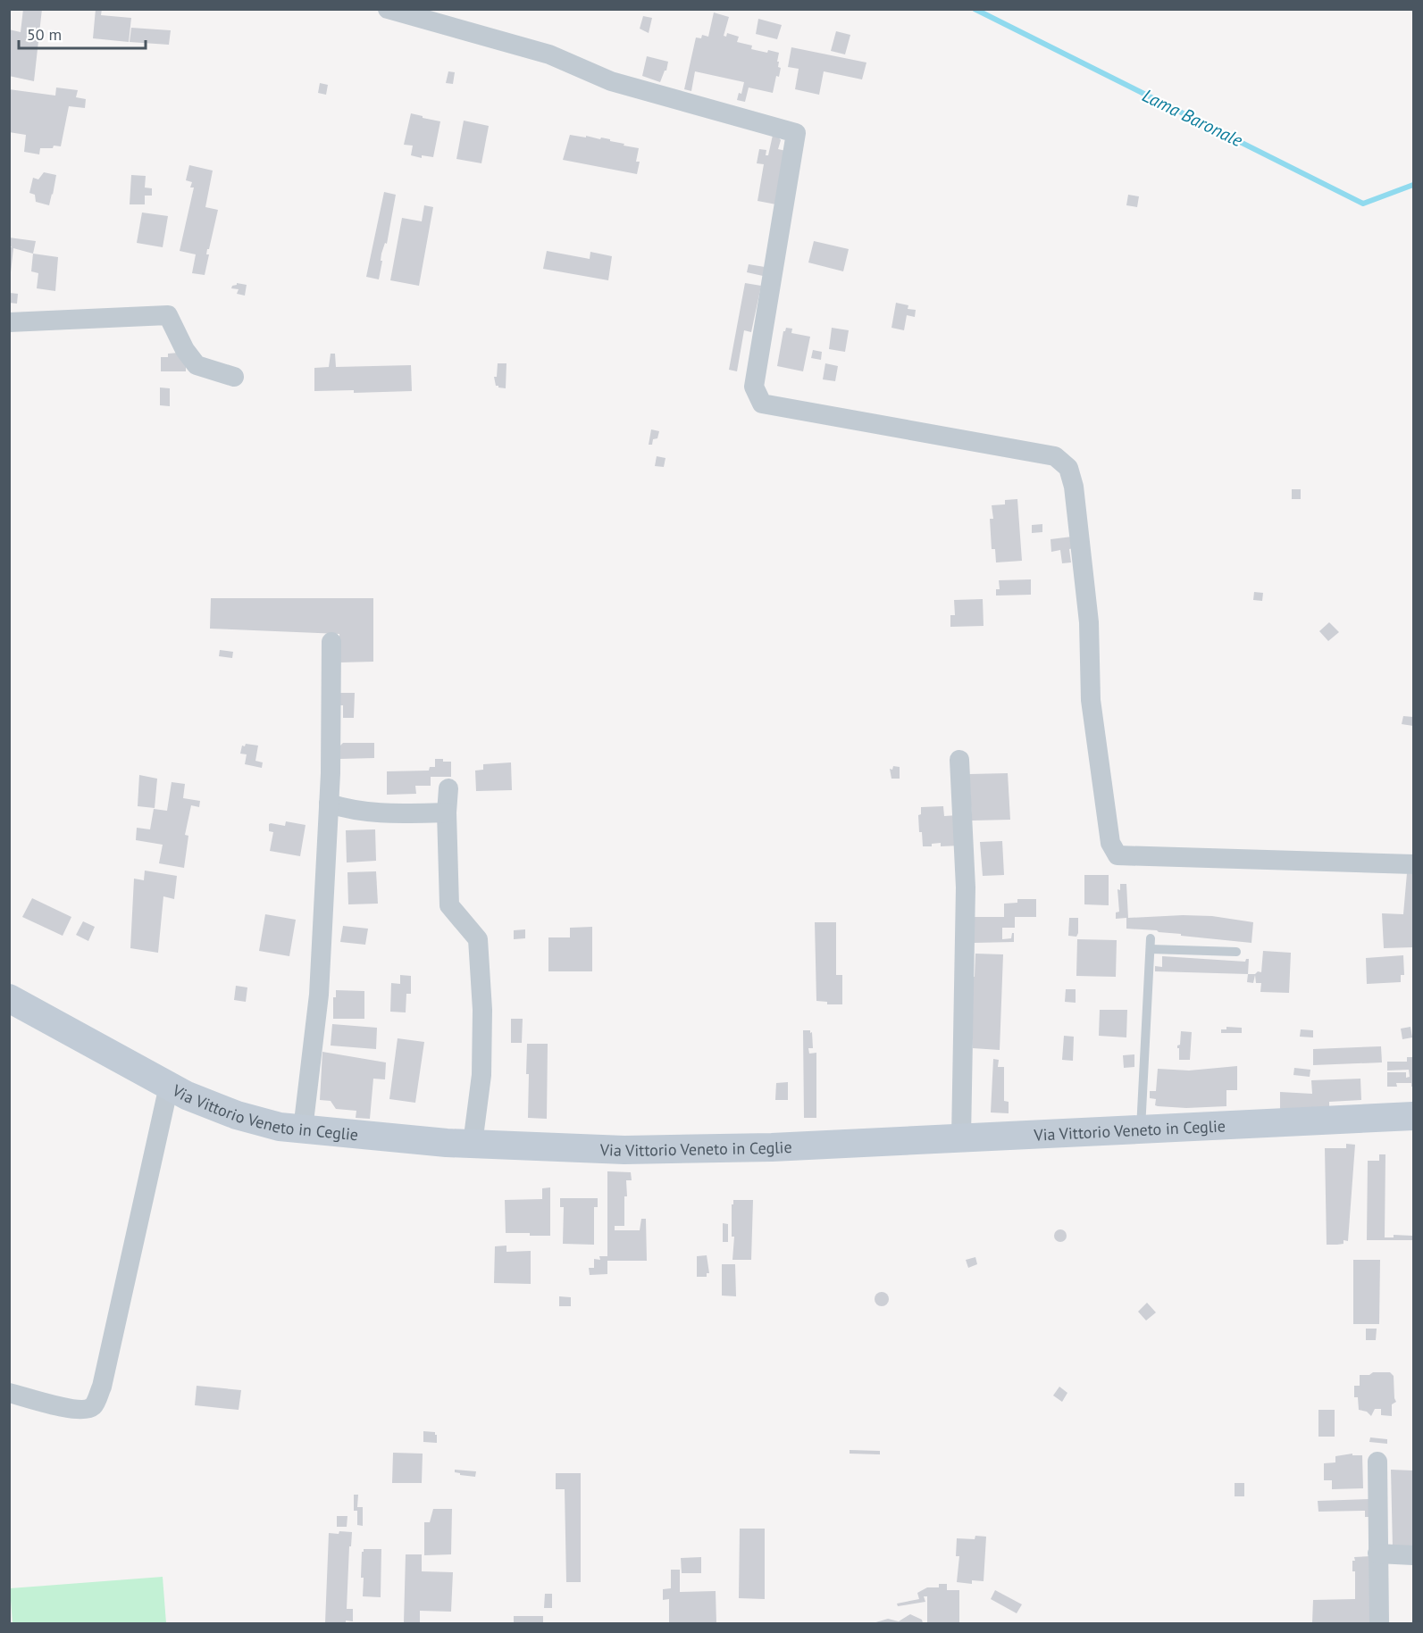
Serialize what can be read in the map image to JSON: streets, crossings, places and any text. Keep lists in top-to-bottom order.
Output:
{
  "streets": {
    "main road": ["Via Vittorio Veneto in Ceglie"]
  },
  "water": ["Lama Baronale"],
  "scale_bar": "50 m"
}
